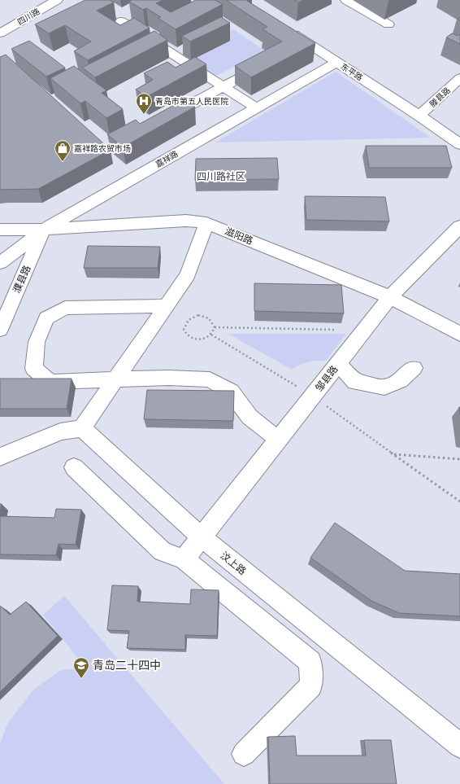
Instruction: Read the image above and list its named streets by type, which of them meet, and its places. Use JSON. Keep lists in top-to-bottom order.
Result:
{
  "streets": {
    "street": [
      "四川路",
      "东平路",
      "滕县路",
      "嘉祥路",
      "滋阳路",
      "濮县路",
      "邹县路",
      "汶上路"
    ]
  },
  "crossings": [
    ["东平路", "滕县路"],
    ["东平路", "嘉祥路"],
    ["嘉祥路", "滋阳路"],
    ["嘉祥路", "濮县路"],
    ["滋阳路", "濮县路"],
    ["滋阳路", "邹县路"],
    ["邹县路", "汶上路"]
  ],
  "districts": ["四川路社区"],
  "places": {
    "hospital": ["青岛市第五人民医院"],
    "shop": ["嘉祥路农贸市场"],
    "school or university": ["青岛二十四中"]
  }
}
